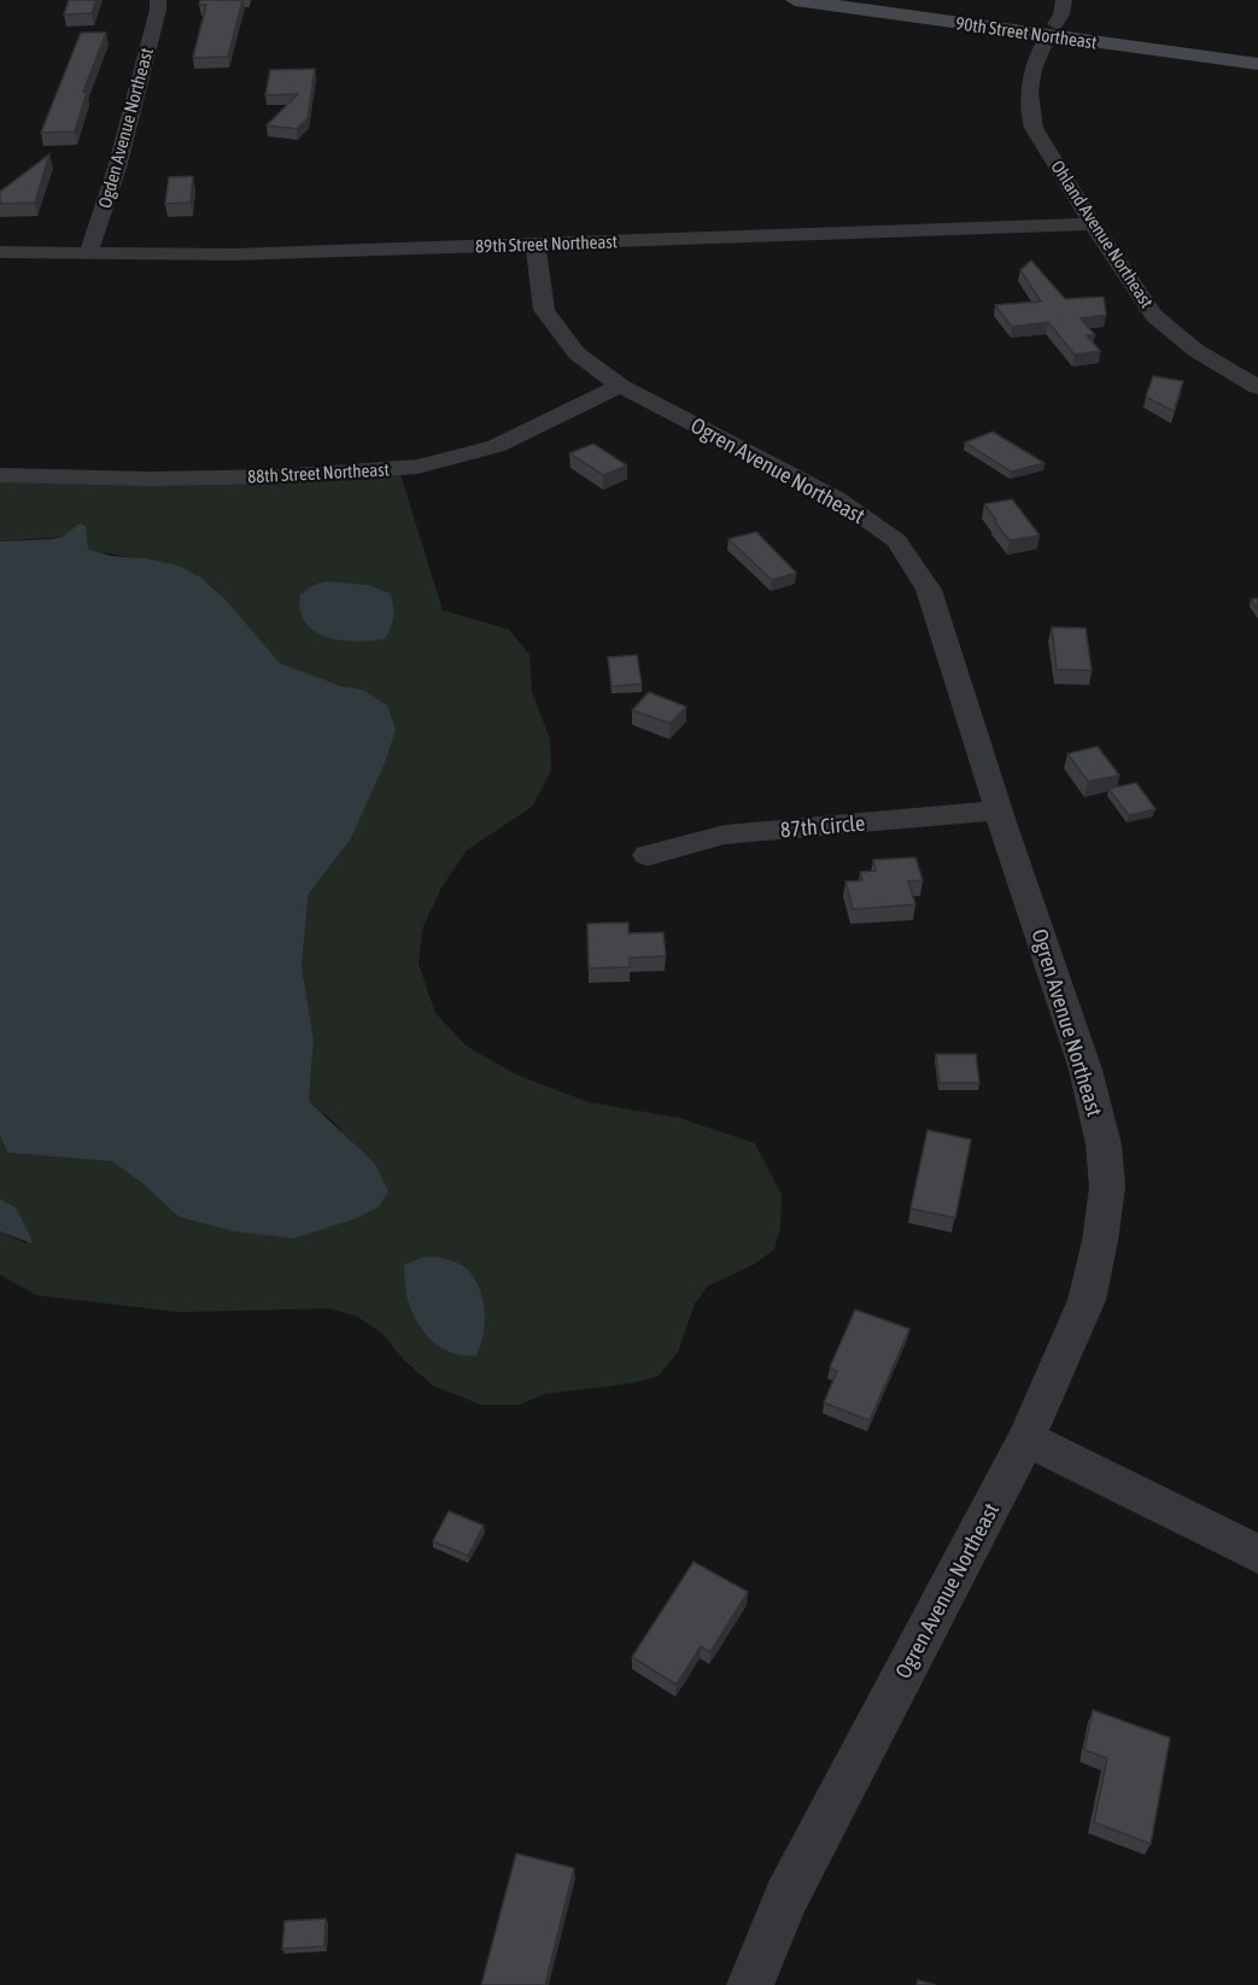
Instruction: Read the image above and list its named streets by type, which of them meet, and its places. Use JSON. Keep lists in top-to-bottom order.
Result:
{
  "streets": {
    "main road": ["90th Street Northeast"],
    "street": [
      "Ogden Avenue Northeast",
      "Ohland Avenue Northeast",
      "89th Street Northeast",
      "Ogren Avenue Northeast",
      "88th Street Northeast",
      "87th Circle"
    ]
  },
  "crossings": [
    ["90th Street Northeast", "Ohland Avenue Northeast"],
    ["Ogden Avenue Northeast", "89th Street Northeast"],
    ["Ohland Avenue Northeast", "89th Street Northeast"],
    ["89th Street Northeast", "Ogren Avenue Northeast"],
    ["Ogren Avenue Northeast", "88th Street Northeast"],
    ["Ogren Avenue Northeast", "87th Circle"]
  ]
}
